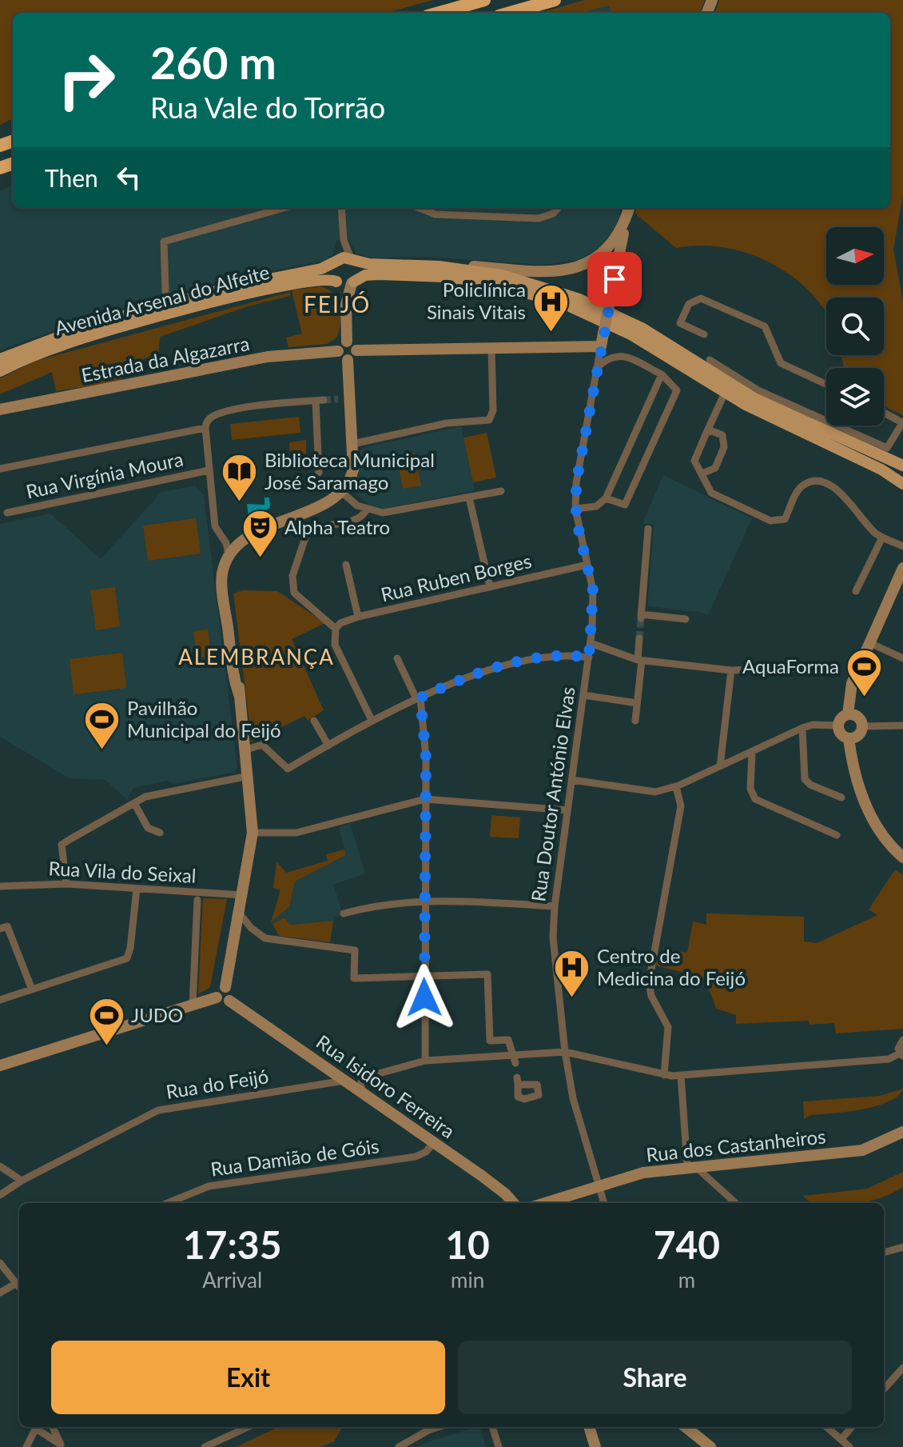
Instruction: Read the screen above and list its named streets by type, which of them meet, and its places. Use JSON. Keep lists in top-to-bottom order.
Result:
{
  "streets": {
    "main road": [
      "Avenida Arsenal do Alfeite",
      "Estrada da Algazarra",
      "Rua Isidoro Ferreira",
      "Rua dos Castanheiros"
    ],
    "street": [
      "Rua Virgínia Moura",
      "Rua Ruben Borges",
      "Rua Doutor António Elvas",
      "Rua Vila do Seixal",
      "Rua do Feijó",
      "Rua Damião de Góis"
    ]
  },
  "crossings": [
    ["Rua Ruben Borges", "Rua Doutor António Elvas"],
    ["Rua Doutor António Elvas", "Rua dos Castanheiros"],
    ["Rua do Feijó", "Rua Isidoro Ferreira"],
    ["Rua Isidoro Ferreira", "Rua Damião de Góis"]
  ],
  "districts": ["FEIJÓ", "ALEMBRANÇA"],
  "places": {
    "hospital": ["Policlínica Sinais Vitais", "Centro de Medicina do Feijó"],
    "library": ["Biblioteca Municipal José Saramago"],
    "theatre": ["Alpha Teatro"],
    "sports": ["AquaForma", "Pavilhão Municipal do Feijó", "JUDO"]
  },
  "north": "right",
  "page": {
    "turn": ["260 m", "Rua Vale do Torrão"],
    "then": "Then",
    "eta": [
      "17:35",
      "Arrival",
      "10",
      "min",
      "740",
      "m"
    ],
    "buttons": ["Exit", "Share"]
  }
}
